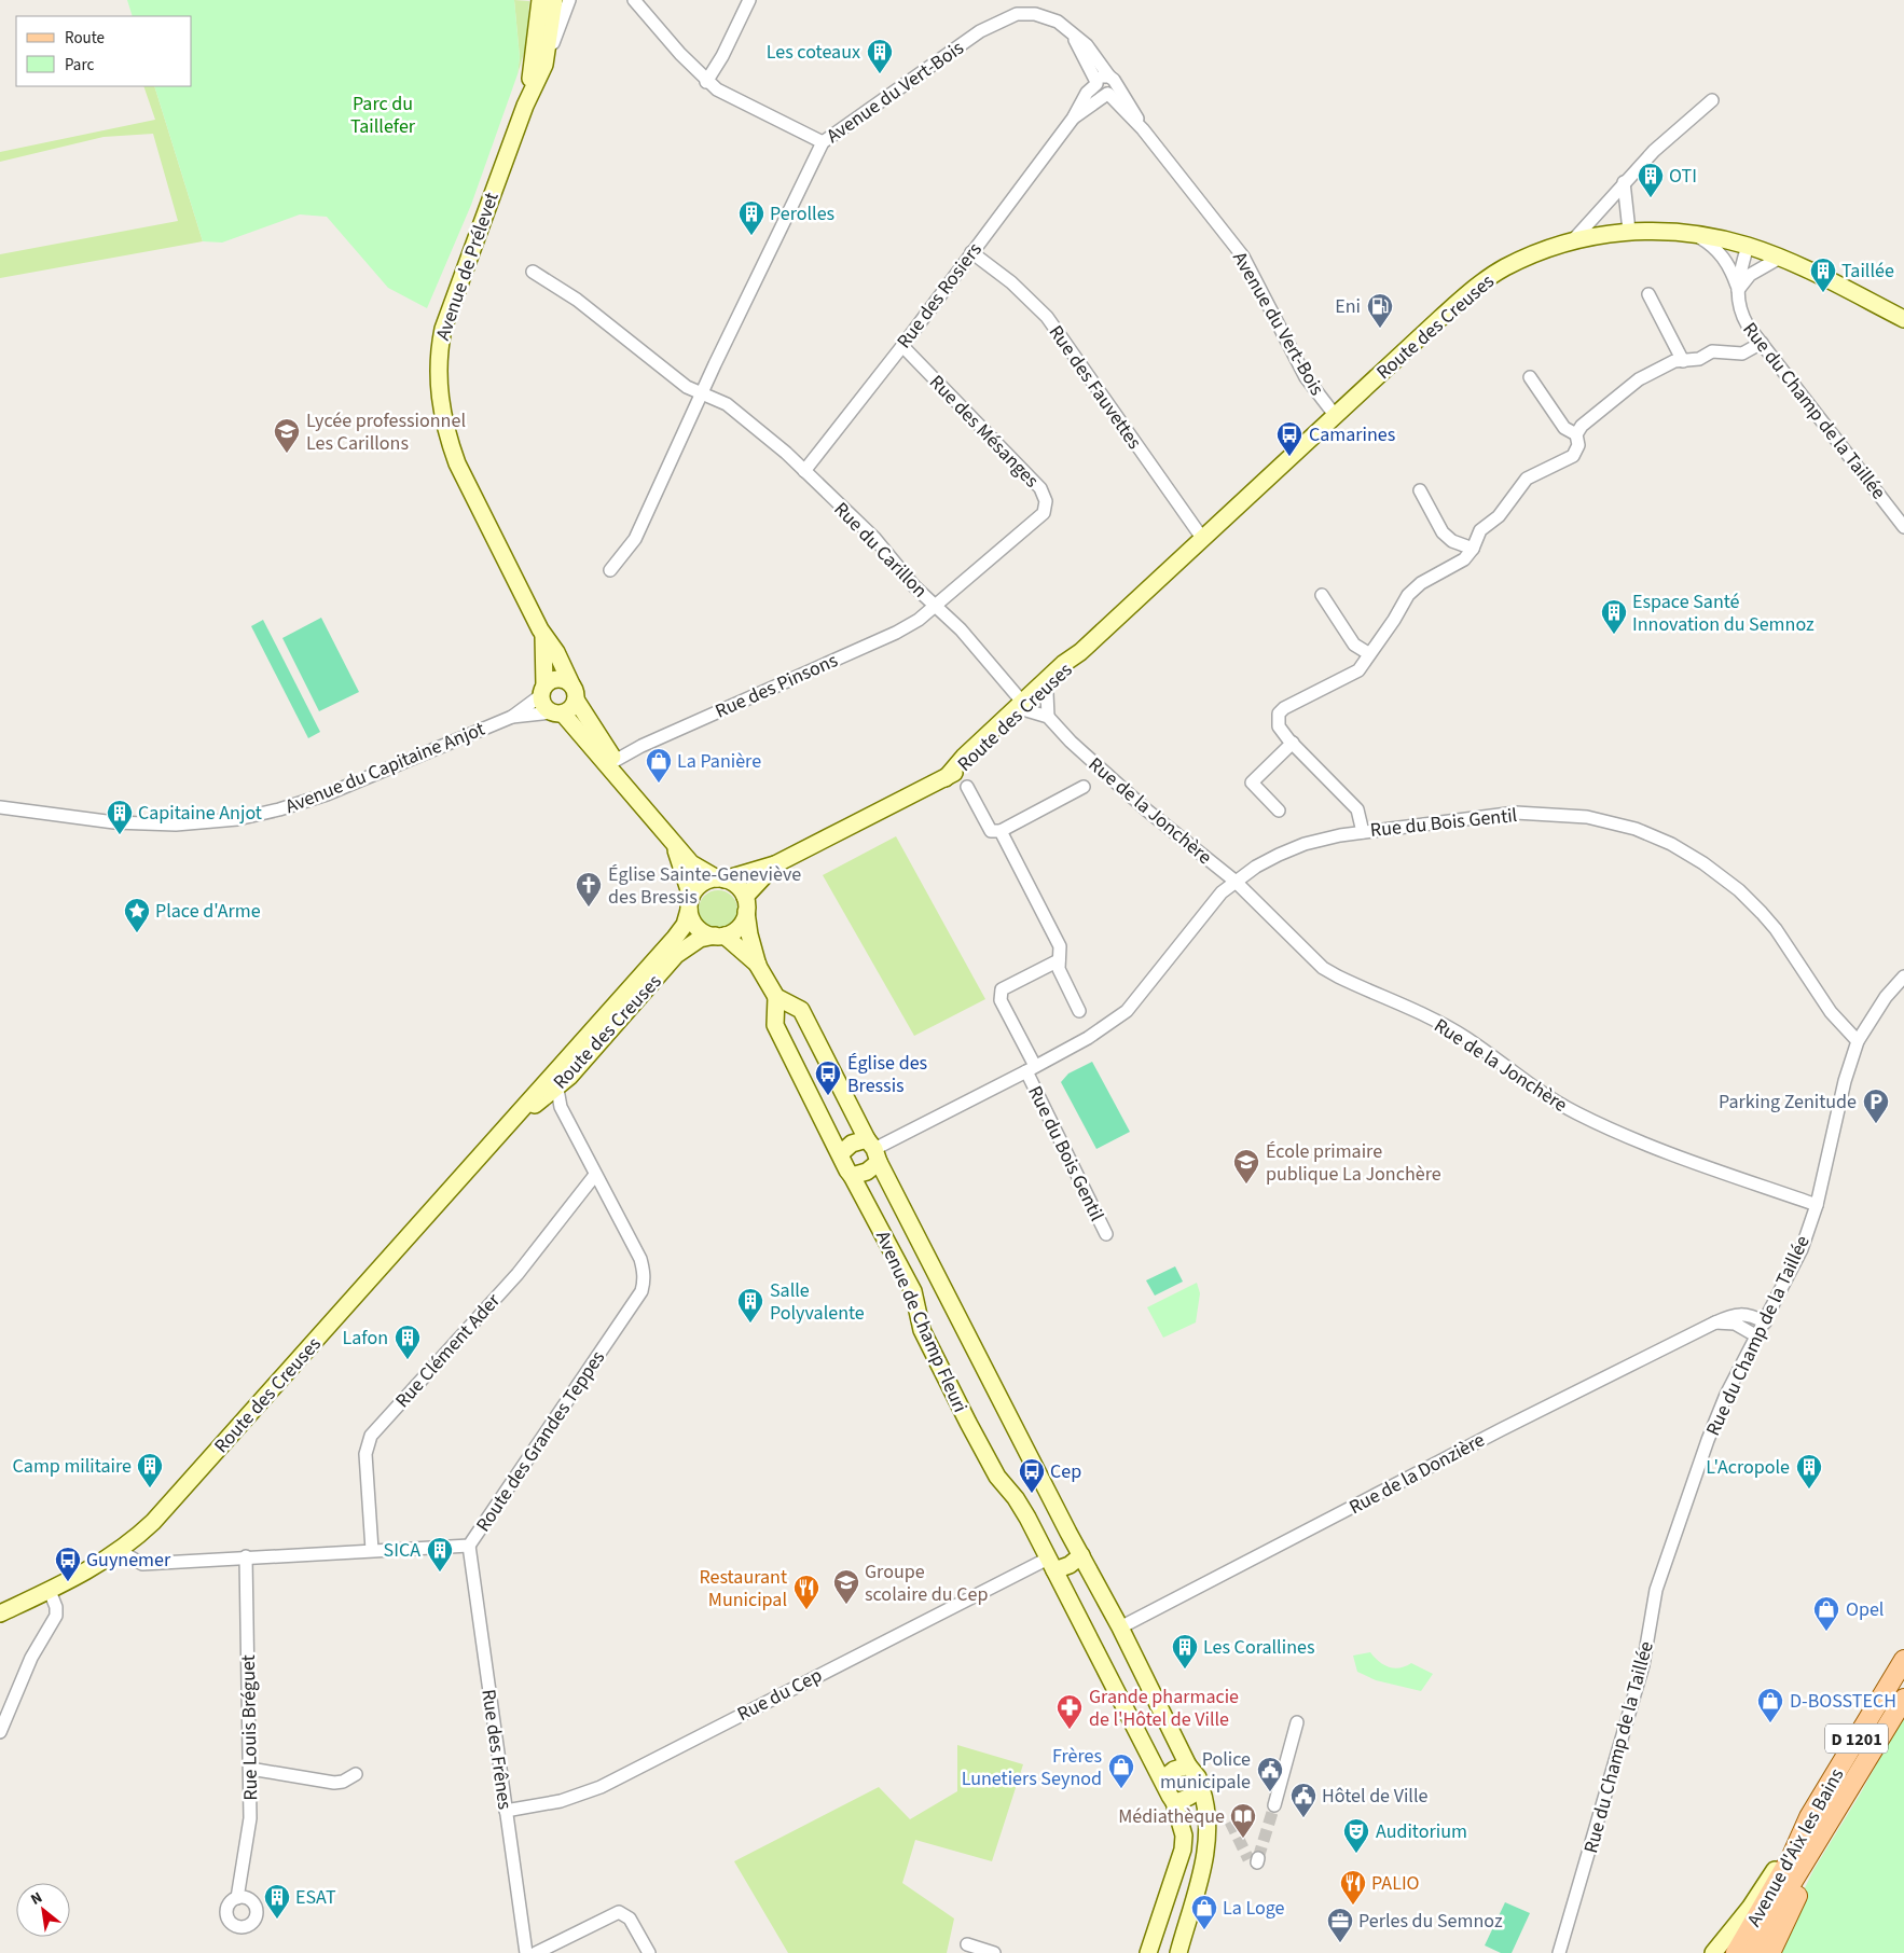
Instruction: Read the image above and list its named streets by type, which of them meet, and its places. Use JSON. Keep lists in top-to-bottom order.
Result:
{
  "streets": {
    "main road": ["D 1201", "Avenue d'Aix les Bains"],
    "street": [
      "Avenue du Vert-Bois",
      "Avenue de Prélevet",
      "Rue des Rosiers",
      "Route des Creuses",
      "Rue des Fauvettes",
      "Rue du Champ de la Taillée",
      "Rue des Mésanges",
      "Rue du Carillon",
      "Rue des Pinsons",
      "Avenue du Capitaine Anjot",
      "Rue de la Jonchère",
      "Rue du Bois Gentil",
      "Avenue de Champ Fleuri",
      "Rue Clément Ader",
      "Route des Grandes Teppes",
      "Rue de la Donzière",
      "Rue du Cep",
      "Rue Louis Bréguet",
      "Rue des Frênes"
    ]
  },
  "crossings": [
    ["Avenue du Vert-Bois", "Rue des Rosiers"],
    ["Avenue du Vert-Bois", "Route des Creuses"],
    ["Avenue du Vert-Bois", "Rue du Carillon"],
    ["Avenue de Prélevet", "Route des Creuses"],
    ["Avenue de Prélevet", "Rue des Pinsons"],
    ["Avenue de Prélevet", "Avenue du Capitaine Anjot"],
    ["Rue des Rosiers", "Rue des Fauvettes"],
    ["Rue des Rosiers", "Rue des Mésanges"],
    ["Rue des Rosiers", "Rue du Carillon"],
    ["Route des Creuses", "Rue des Fauvettes"],
    ["Route des Creuses", "Rue du Champ de la Taillée"],
    ["Route des Creuses", "Rue du Carillon"],
    ["Route des Creuses", "Route des Grandes Teppes"],
    ["Rue du Champ de la Taillée", "Rue de la Jonchère"],
    ["Rue du Champ de la Taillée", "Rue du Bois Gentil"],
    ["Rue du Champ de la Taillée", "Rue de la Donzière"],
    ["Rue des Mésanges", "Rue du Carillon"],
    ["Rue des Mésanges", "Rue des Pinsons"],
    ["Rue du Carillon", "Rue des Pinsons"],
    ["Rue de la Jonchère", "Rue du Bois Gentil"],
    ["Rue du Bois Gentil", "Avenue de Champ Fleuri"],
    ["Avenue de Champ Fleuri", "Rue de la Donzière"],
    ["Avenue de Champ Fleuri", "Rue du Cep"],
    ["Rue Clément Ader", "Route des Grandes Teppes"],
    ["Route des Grandes Teppes", "Rue Louis Bréguet"],
    ["Route des Grandes Teppes", "Rue des Frênes"],
    ["Rue du Cep", "Rue des Frênes"],
    ["D 1201", "Avenue d'Aix les Bains"]
  ],
  "parks": ["Parc du Taillefer"],
  "places": {
    "building": [
      "Les coteaux",
      "OTI",
      "Perolles",
      "Taillée",
      "Espace Santé Innovation du Semnoz",
      "Capitaine Anjot",
      "Salle Polyvalente",
      "Lafon",
      "Camp militaire",
      "L'Acropole",
      "SICA",
      "Les Corallines",
      "ESAT"
    ],
    "fuel station": ["Eni"],
    "school or university": ["Lycée professionnel Les Carillons", "École primaire publique La Jonchère", "Groupe scolaire du Cep"],
    "bus stop": [
      "Camarines",
      "Église des Bressis",
      "Cep",
      "Guynemer"
    ],
    "shop": [
      "La Panière",
      "Opel",
      "D-BOSSTECH",
      "Frères Lunetiers Seynod",
      "La Loge"
    ],
    "church": ["Église Sainte-Geneviève des Bressis"],
    "place": ["Place d'Arme"],
    "parking": ["Parking Zenitude"],
    "restaurant": ["Restaurant Municipal", "PALIO"],
    "pharmacy": ["Grande pharmacie de l'Hôtel de Ville"],
    "public building": ["Police municipale", "Hôtel de Ville"],
    "library": ["Médiathèque"],
    "theatre": ["Auditorium"],
    "office": ["Perles du Semnoz"]
  },
  "legend": ["Route", "Parc"],
  "north": "top left"
}
